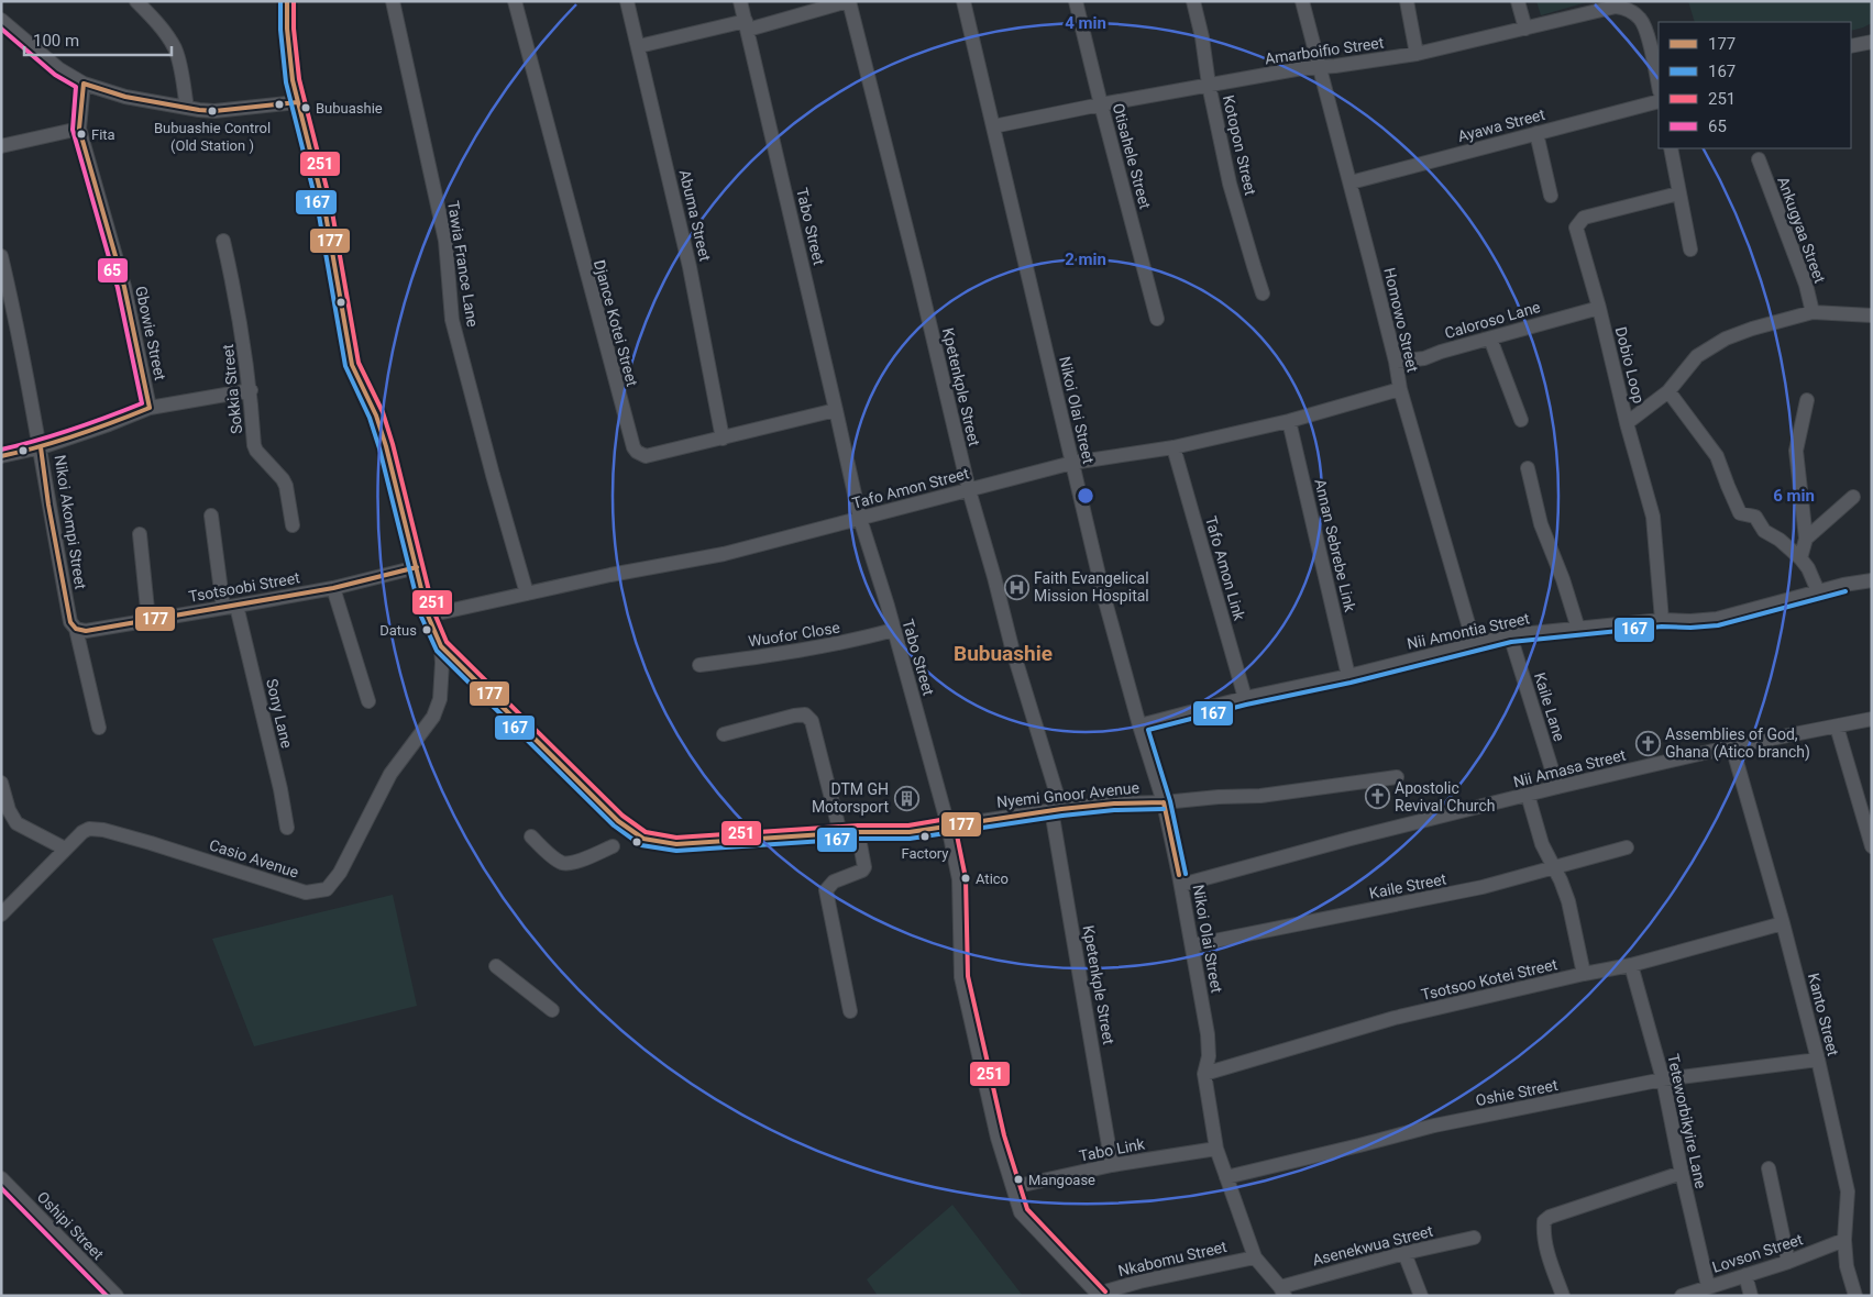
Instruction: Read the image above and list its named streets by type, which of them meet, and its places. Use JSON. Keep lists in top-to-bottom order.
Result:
{
  "streets": {
    "street": [
      "Amarboifio Street",
      "Ayawa Street",
      "Kotopon Street",
      "Otisahele Street",
      "Abuma Street",
      "Tabo Street",
      "Ankugyaa Street",
      "Tawia France Lane",
      "Homowo Street",
      "Caloroso Lane",
      "Djance Kotei Street",
      "Gbowie Street",
      "Dobio Loop",
      "Kpetenkple Street",
      "Sokkia Street",
      "Nikoi Olai Street",
      "Tafo Amon Street",
      "Nikoi Akompi Street",
      "Annan Sebrebe Link",
      "Tafo Amon Link",
      "Tsotsoobi Street",
      "Nii Amontia Street",
      "Wuofor Close",
      "Kaile Lane",
      "Sony Lane",
      "Nii Amasa Street",
      "Nyemi Gnoor Avenue",
      "Casio Avenue",
      "Kaile Street",
      "Tsotsoo Kotei Street",
      "Kanto Street",
      "Oshie Street",
      "Teteworbikyire Lane",
      "Tabo Link",
      "Oshipi Street",
      "Asenekwua Street",
      "Lovson Street",
      "Nkabomu Street"
    ]
  },
  "crossings": [
    ["Amarboifio Street", "Kotopon Street"],
    ["Amarboifio Street", "Otisahele Street"],
    ["Amarboifio Street", "Homowo Street"],
    ["Amarboifio Street", "Nikoi Olai Street"],
    ["Ayawa Street", "Homowo Street"],
    ["Abuma Street", "Djance Kotei Street"],
    ["Tabo Street", "Djance Kotei Street"],
    ["Tabo Street", "Tafo Amon Street"],
    ["Tabo Street", "Wuofor Close"],
    ["Tabo Street", "Nyemi Gnoor Avenue"],
    ["Tabo Street", "Tabo Link"],
    ["Tabo Street", "Nkabomu Street"],
    ["Tawia France Lane", "Tafo Amon Street"],
    ["Homowo Street", "Caloroso Lane"],
    ["Homowo Street", "Tafo Amon Street"],
    ["Homowo Street", "Nii Amontia Street"],
    ["Caloroso Lane", "Dobio Loop"],
    ["Dobio Loop", "Nii Amontia Street"],
    ["Kpetenkple Street", "Tafo Amon Street"],
    ["Kpetenkple Street", "Nyemi Gnoor Avenue"],
    ["Kpetenkple Street", "Tabo Link"],
    ["Nikoi Olai Street", "Tafo Amon Street"],
    ["Nikoi Olai Street", "Nii Amontia Street"],
    ["Nikoi Olai Street", "Nii Amasa Street"],
    ["Nikoi Olai Street", "Nyemi Gnoor Avenue"],
    ["Nikoi Olai Street", "Kaile Street"],
    ["Nikoi Olai Street", "Tsotsoo Kotei Street"],
    ["Nikoi Olai Street", "Oshie Street"],
    ["Nikoi Olai Street", "Tabo Link"],
    ["Nikoi Olai Street", "Asenekwua Street"],
    ["Nikoi Olai Street", "Nkabomu Street"],
    ["Tafo Amon Street", "Annan Sebrebe Link"],
    ["Tafo Amon Street", "Tafo Amon Link"],
    ["Nikoi Akompi Street", "Tsotsoobi Street"],
    ["Annan Sebrebe Link", "Nii Amontia Street"],
    ["Tafo Amon Link", "Nii Amontia Street"],
    ["Tsotsoobi Street", "Sony Lane"],
    ["Nii Amontia Street", "Kaile Lane"],
    ["Kaile Lane", "Nii Amasa Street"],
    ["Nii Amasa Street", "Kanto Street"],
    ["Nyemi Gnoor Avenue", "Casio Avenue"],
    ["Tsotsoo Kotei Street", "Kanto Street"],
    ["Tsotsoo Kotei Street", "Teteworbikyire Lane"],
    ["Kanto Street", "Oshie Street"],
    ["Kanto Street", "Lovson Street"],
    ["Oshie Street", "Teteworbikyire Lane"],
    ["Teteworbikyire Lane", "Lovson Street"]
  ],
  "districts": ["Bubuashie"],
  "places": {
    "other": [
      "Bubuashie",
      "Bubuashie Control (Old Station )",
      "Fita",
      "Datus",
      "Factory",
      "Atico",
      "Mangoase"
    ],
    "hospital": ["Faith Evangelical Mission Hospital"],
    "church": ["Assemblies of God, Ghana (Atico branch)", "Apostolic Revival Church"],
    "building": ["DTM GH Motorsport"]
  },
  "lines": [
    "transit line 177",
    "transit line 167",
    "transit line 251",
    "transit line 65"
  ],
  "legend": [
    "177",
    "167",
    "251",
    "65"
  ],
  "scale_bar": "100 m",
  "rings": ["4 min", "2 min", "6 min"]
}
